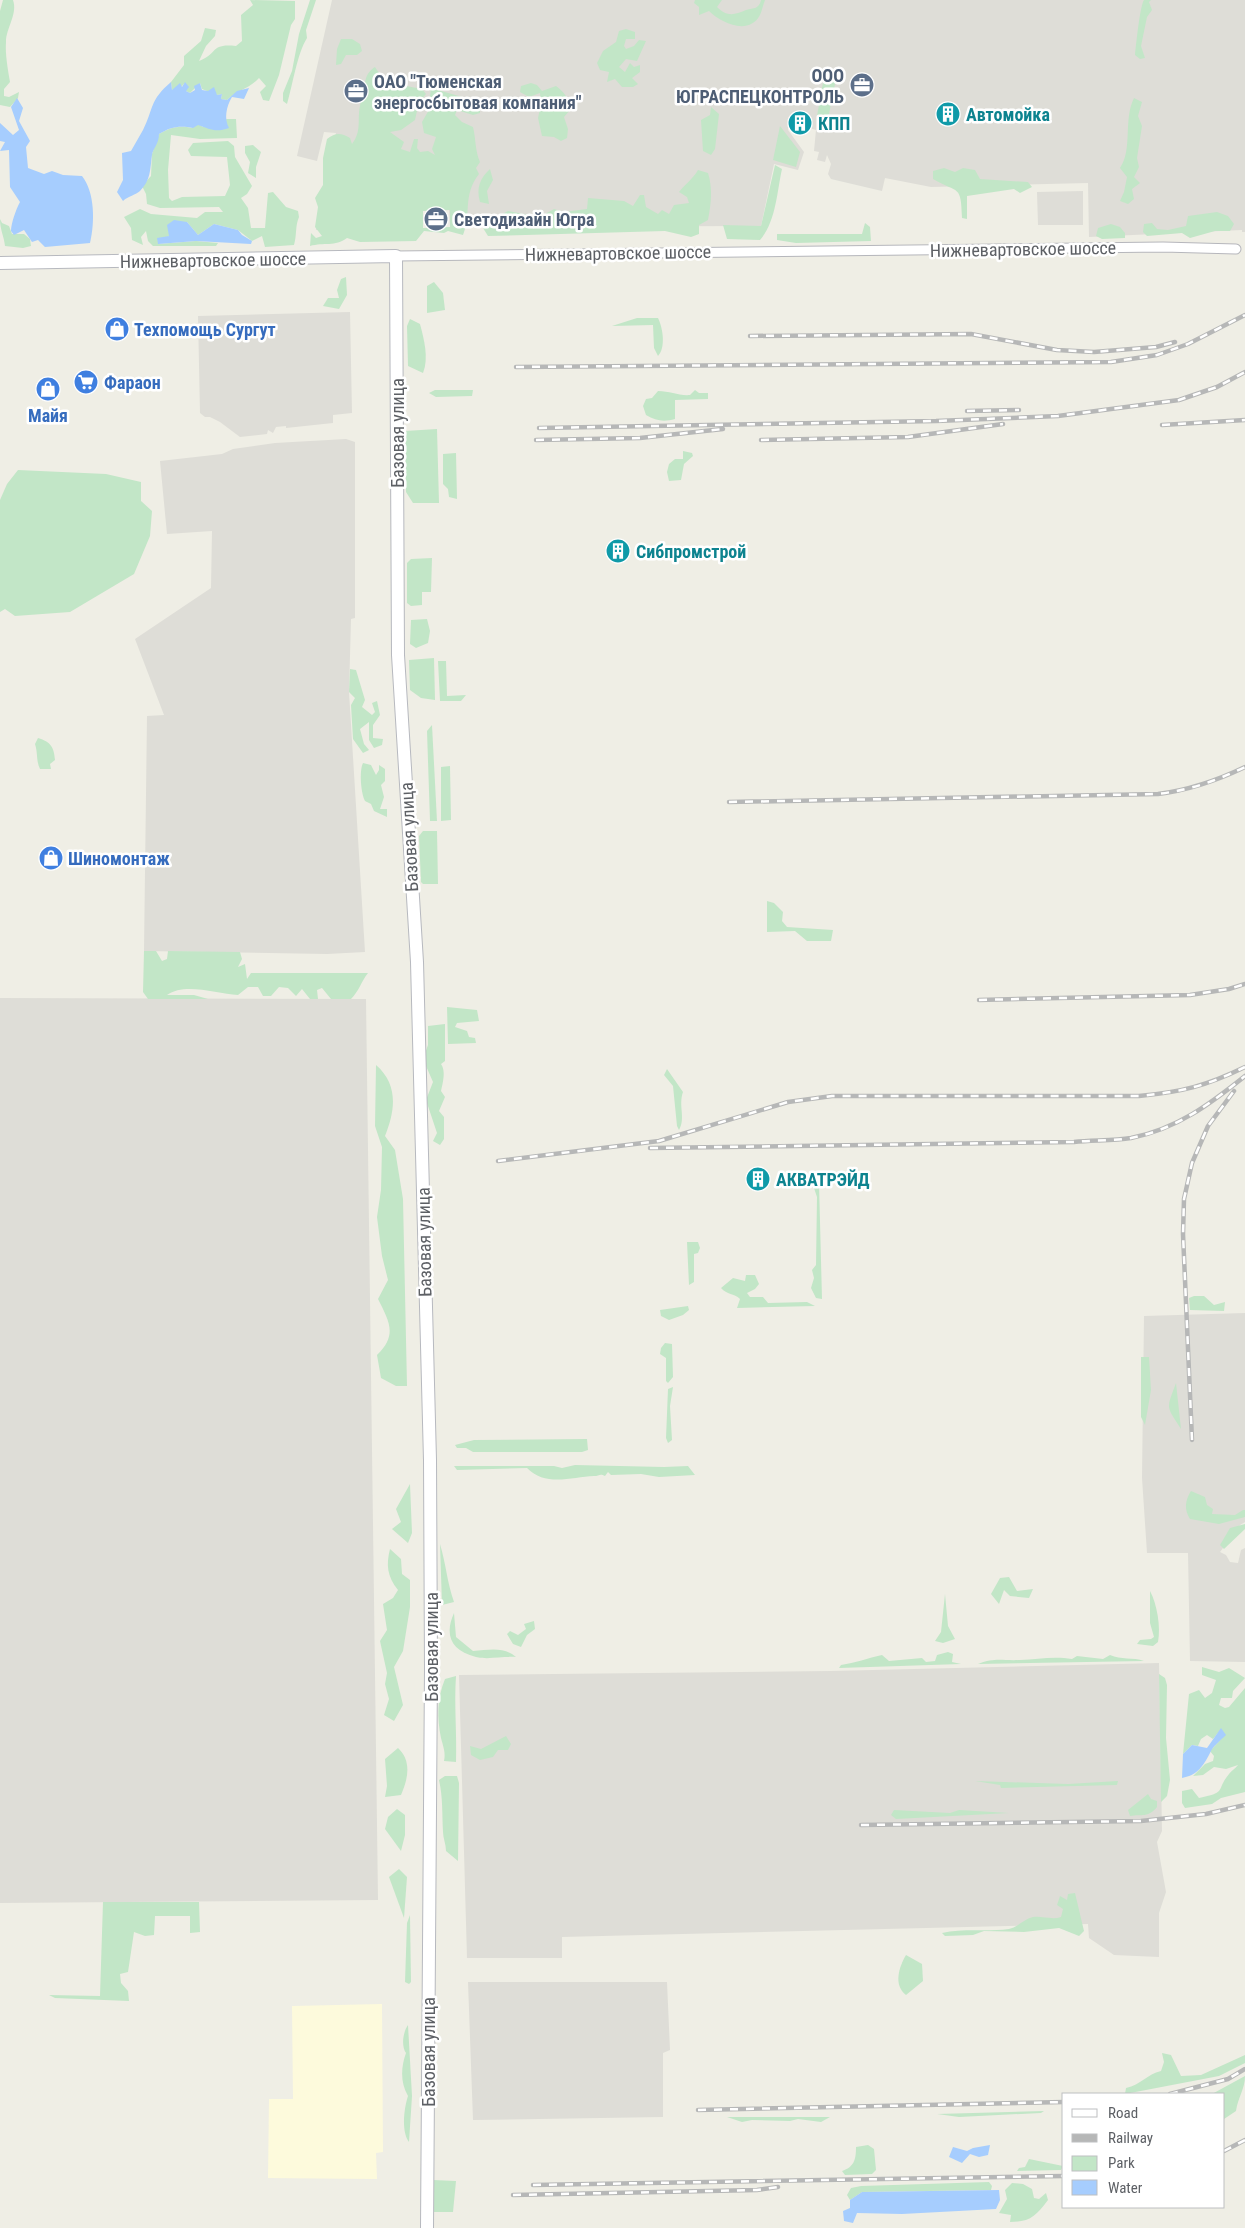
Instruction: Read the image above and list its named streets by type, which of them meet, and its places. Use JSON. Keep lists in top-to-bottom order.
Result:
{
  "streets": {
    "street": ["Нижневартовское шоссе", "Базовая улица"]
  },
  "crossings": [
    ["Нижневартовское шоссе", "Базовая улица"]
  ],
  "places": {
    "office": ["ООО ЮГРАСПЕЦКОНТРОЛЬ", "ОАО \"Тюменская энергосбытовая компания\"", "Светодизайн Югра"],
    "building": [
      "Автомойка",
      "КПП",
      "Сибпромстрой",
      "АКВАТРЭЙД"
    ],
    "shop": ["Техпомощь Сургут", "Майя", "Шиномонтаж"],
    "supermarket": ["Фараон"]
  },
  "legend": [
    "Road",
    "Railway",
    "Park",
    "Water"
  ]
}
